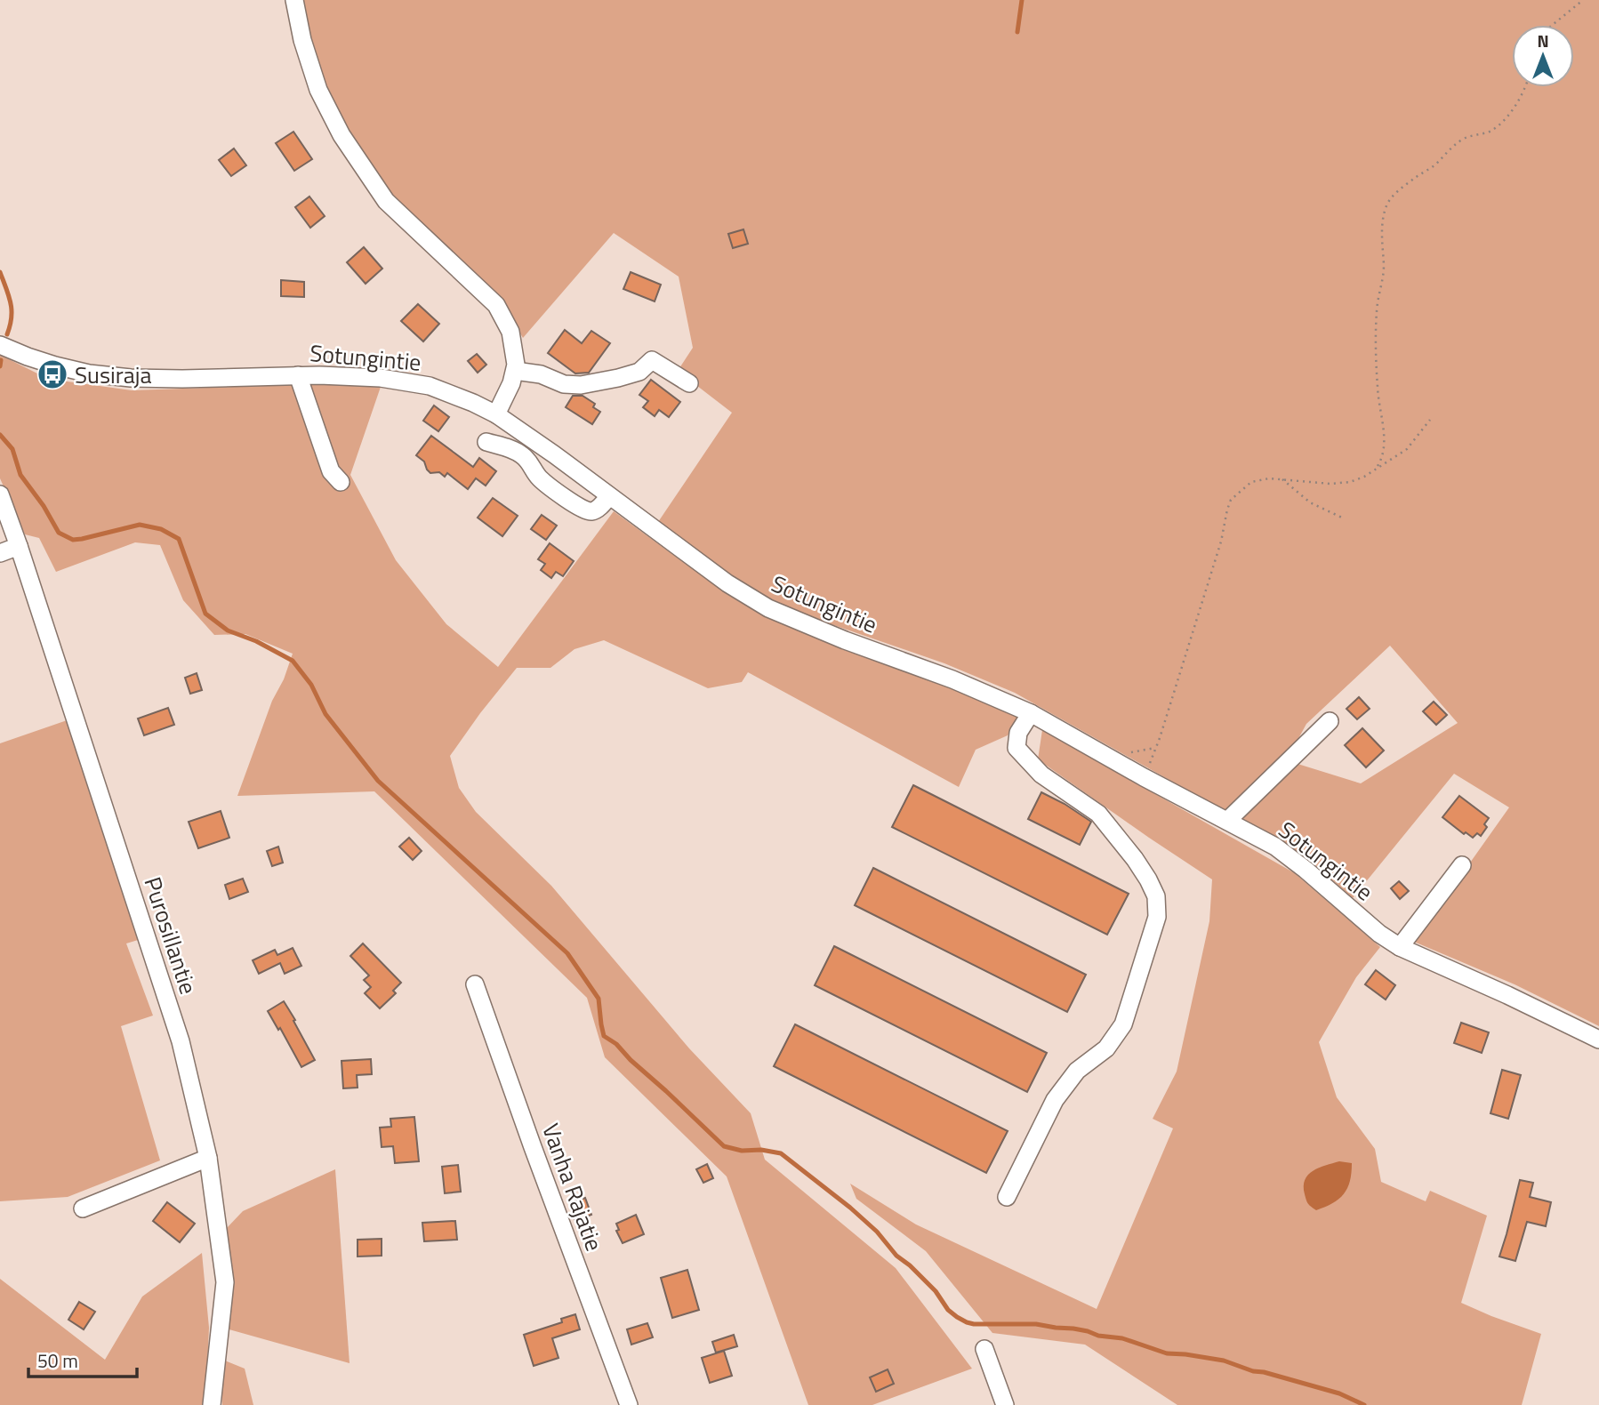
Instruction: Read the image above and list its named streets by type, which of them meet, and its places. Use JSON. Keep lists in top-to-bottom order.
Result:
{
  "streets": {
    "street": ["Sotungintie", "Purosillantie", "Vanha Rajatie"]
  },
  "places": {
    "bus stop": ["Susiraja"]
  },
  "scale_bar": "50 m",
  "north": "top"
}
